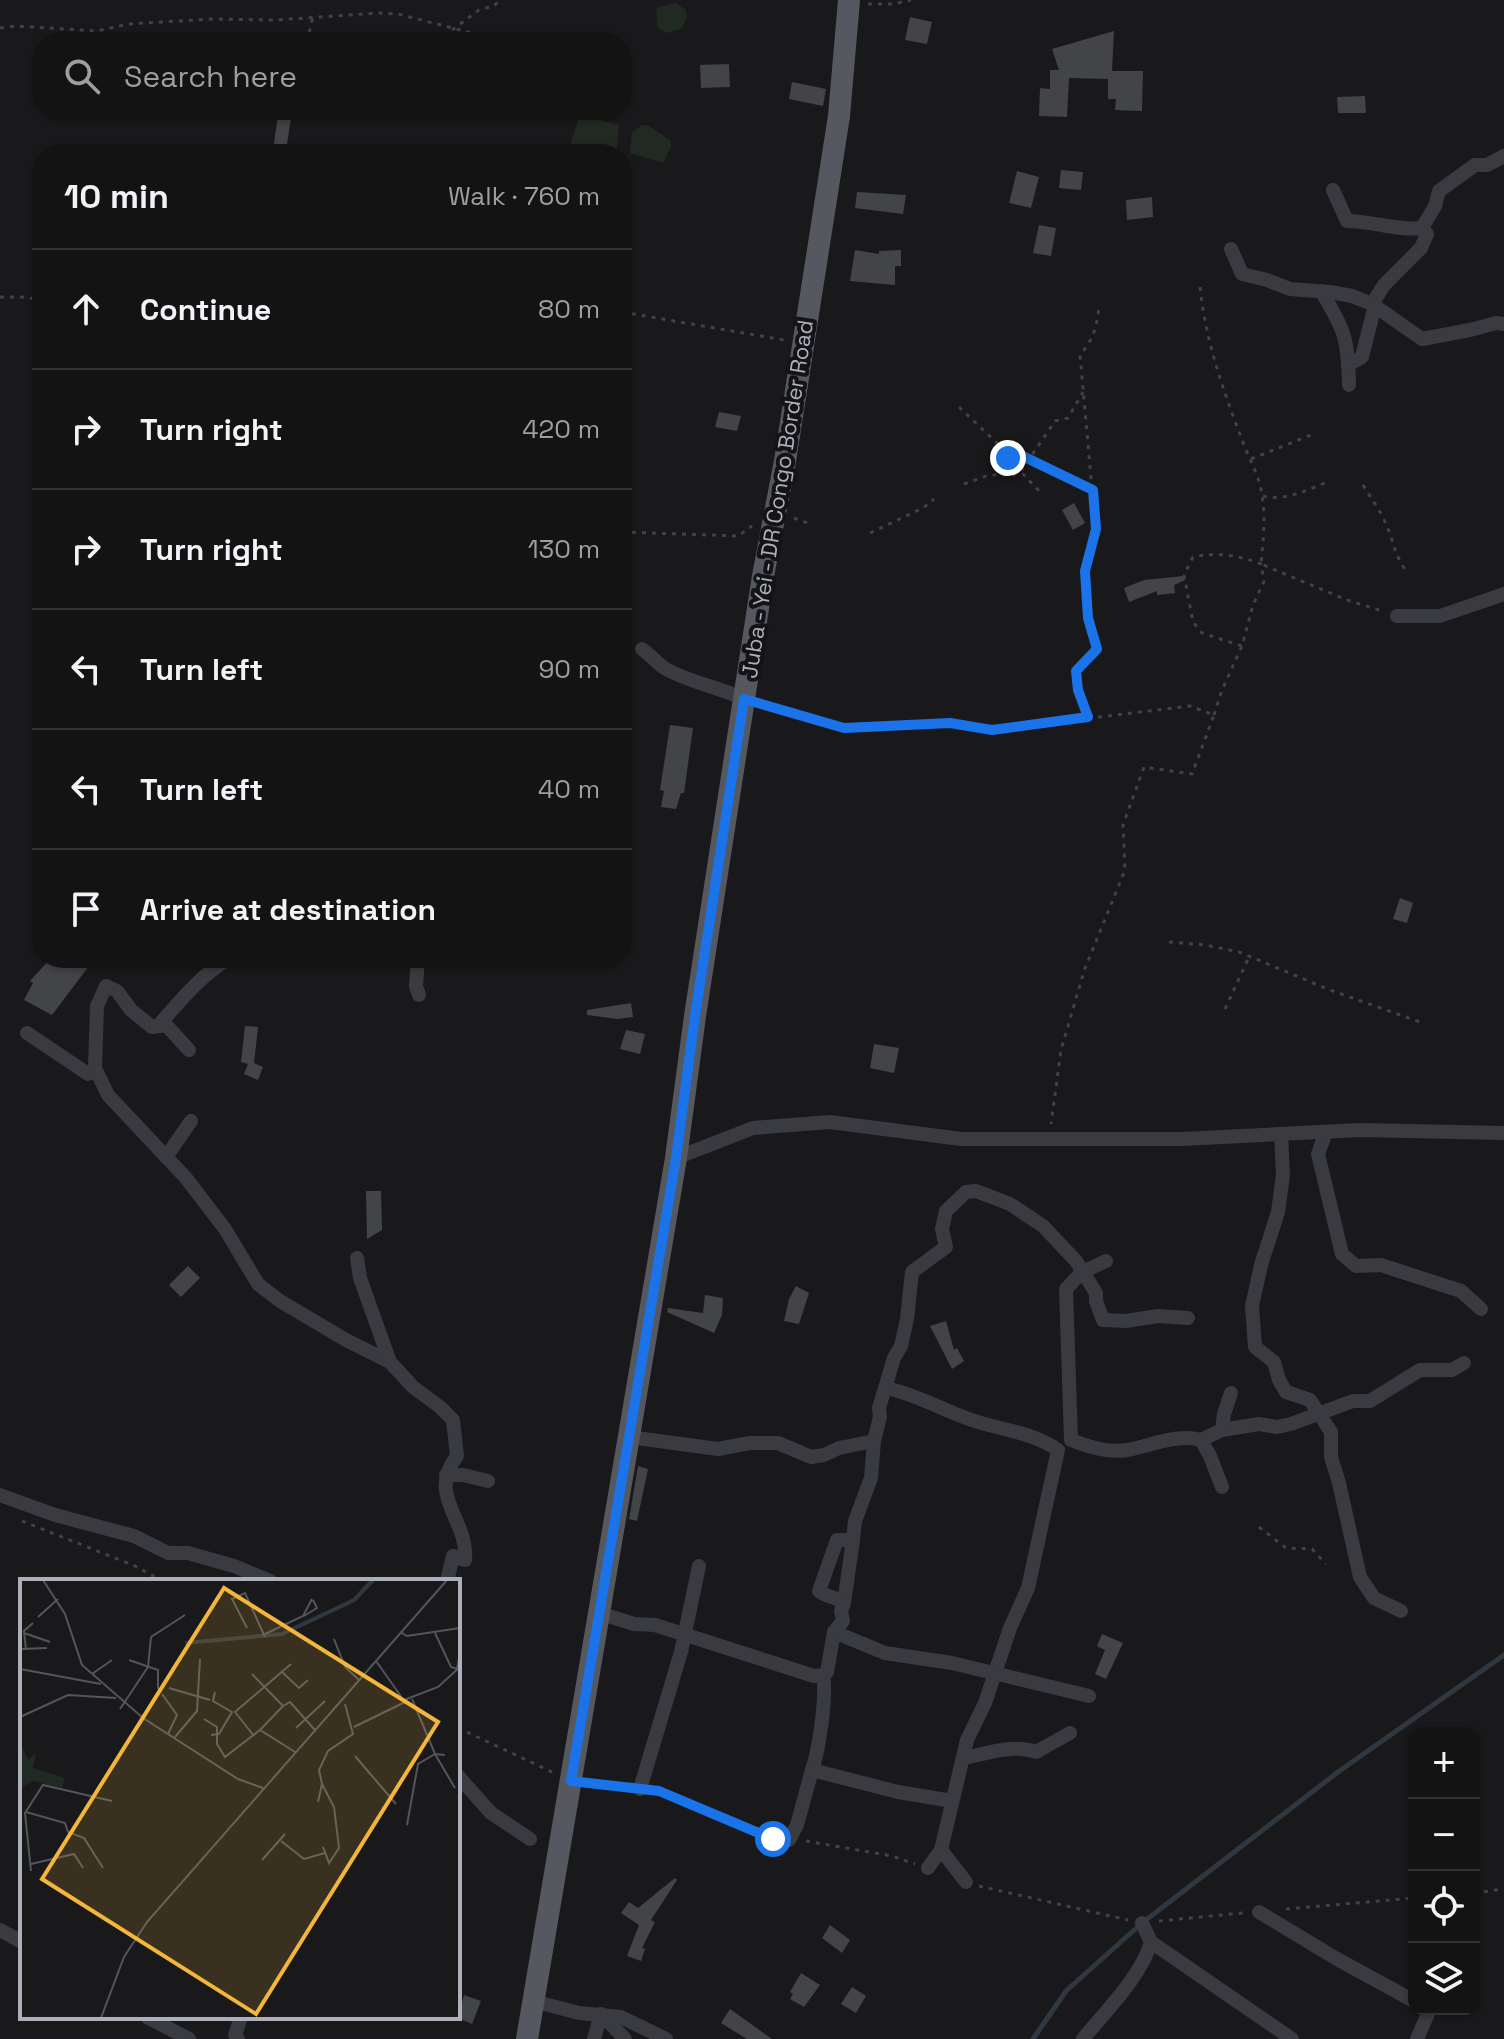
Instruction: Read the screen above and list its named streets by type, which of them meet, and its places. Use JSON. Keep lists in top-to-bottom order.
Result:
{
  "streets": {
    "main road": ["Juba - Yei - DR Congo Border Road"]
  },
  "page": {
    "search": "Search here",
    "heading": ["10 min", "Walk · 760 m"],
    "list": [
      ["Continue", "80 m"],
      ["Turn right", "420 m"],
      ["Turn right", "130 m"],
      ["Turn left", "90 m"],
      ["Turn left", "40 m"],
      "Arrive at destination"
    ],
    "map_buttons": ["+", "−"]
  }
}
